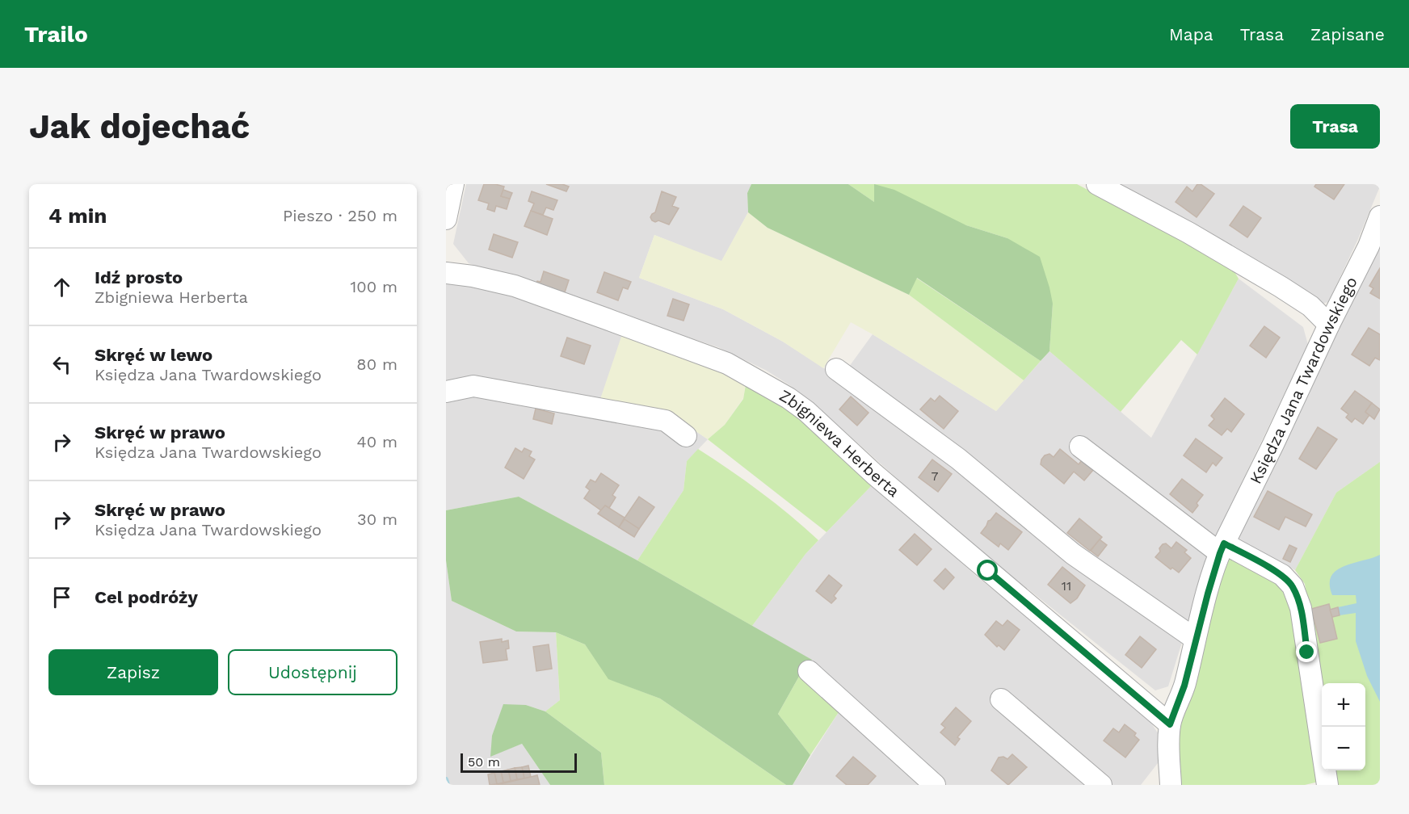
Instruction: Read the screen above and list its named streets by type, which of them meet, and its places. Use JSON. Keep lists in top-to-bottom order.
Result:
{
  "streets": {
    "street": ["Księdza Jana Twardowskiego", "Zbigniewa Herberta"]
  },
  "crossings": [
    ["Księdza Jana Twardowskiego", "Zbigniewa Herberta"]
  ],
  "house_numbers": ["7", "11"],
  "scale_bar": "50 m",
  "page": {
    "header": "Trailo",
    "nav": ["Mapa", "Trasa", "Zapisane"],
    "buttons": [
      "Trasa",
      ["Zapisz", "Udostępnij"]
    ],
    "title": "Jak dojechać",
    "heading": ["4 min", "Pieszo · 250 m"],
    "list": [
      ["Idź prosto", "Zbigniewa Herberta", "100 m"],
      ["Skręć w lewo", "Księdza Jana Twardowskiego", "80 m"],
      ["Skręć w prawo", "Księdza Jana Twardowskiego", "40 m"],
      ["Skręć w prawo", "Księdza Jana Twardowskiego", "30 m"],
      "Cel podróży"
    ],
    "map_buttons": ["+", "−"],
    "scale": "50 m"
  }
}
